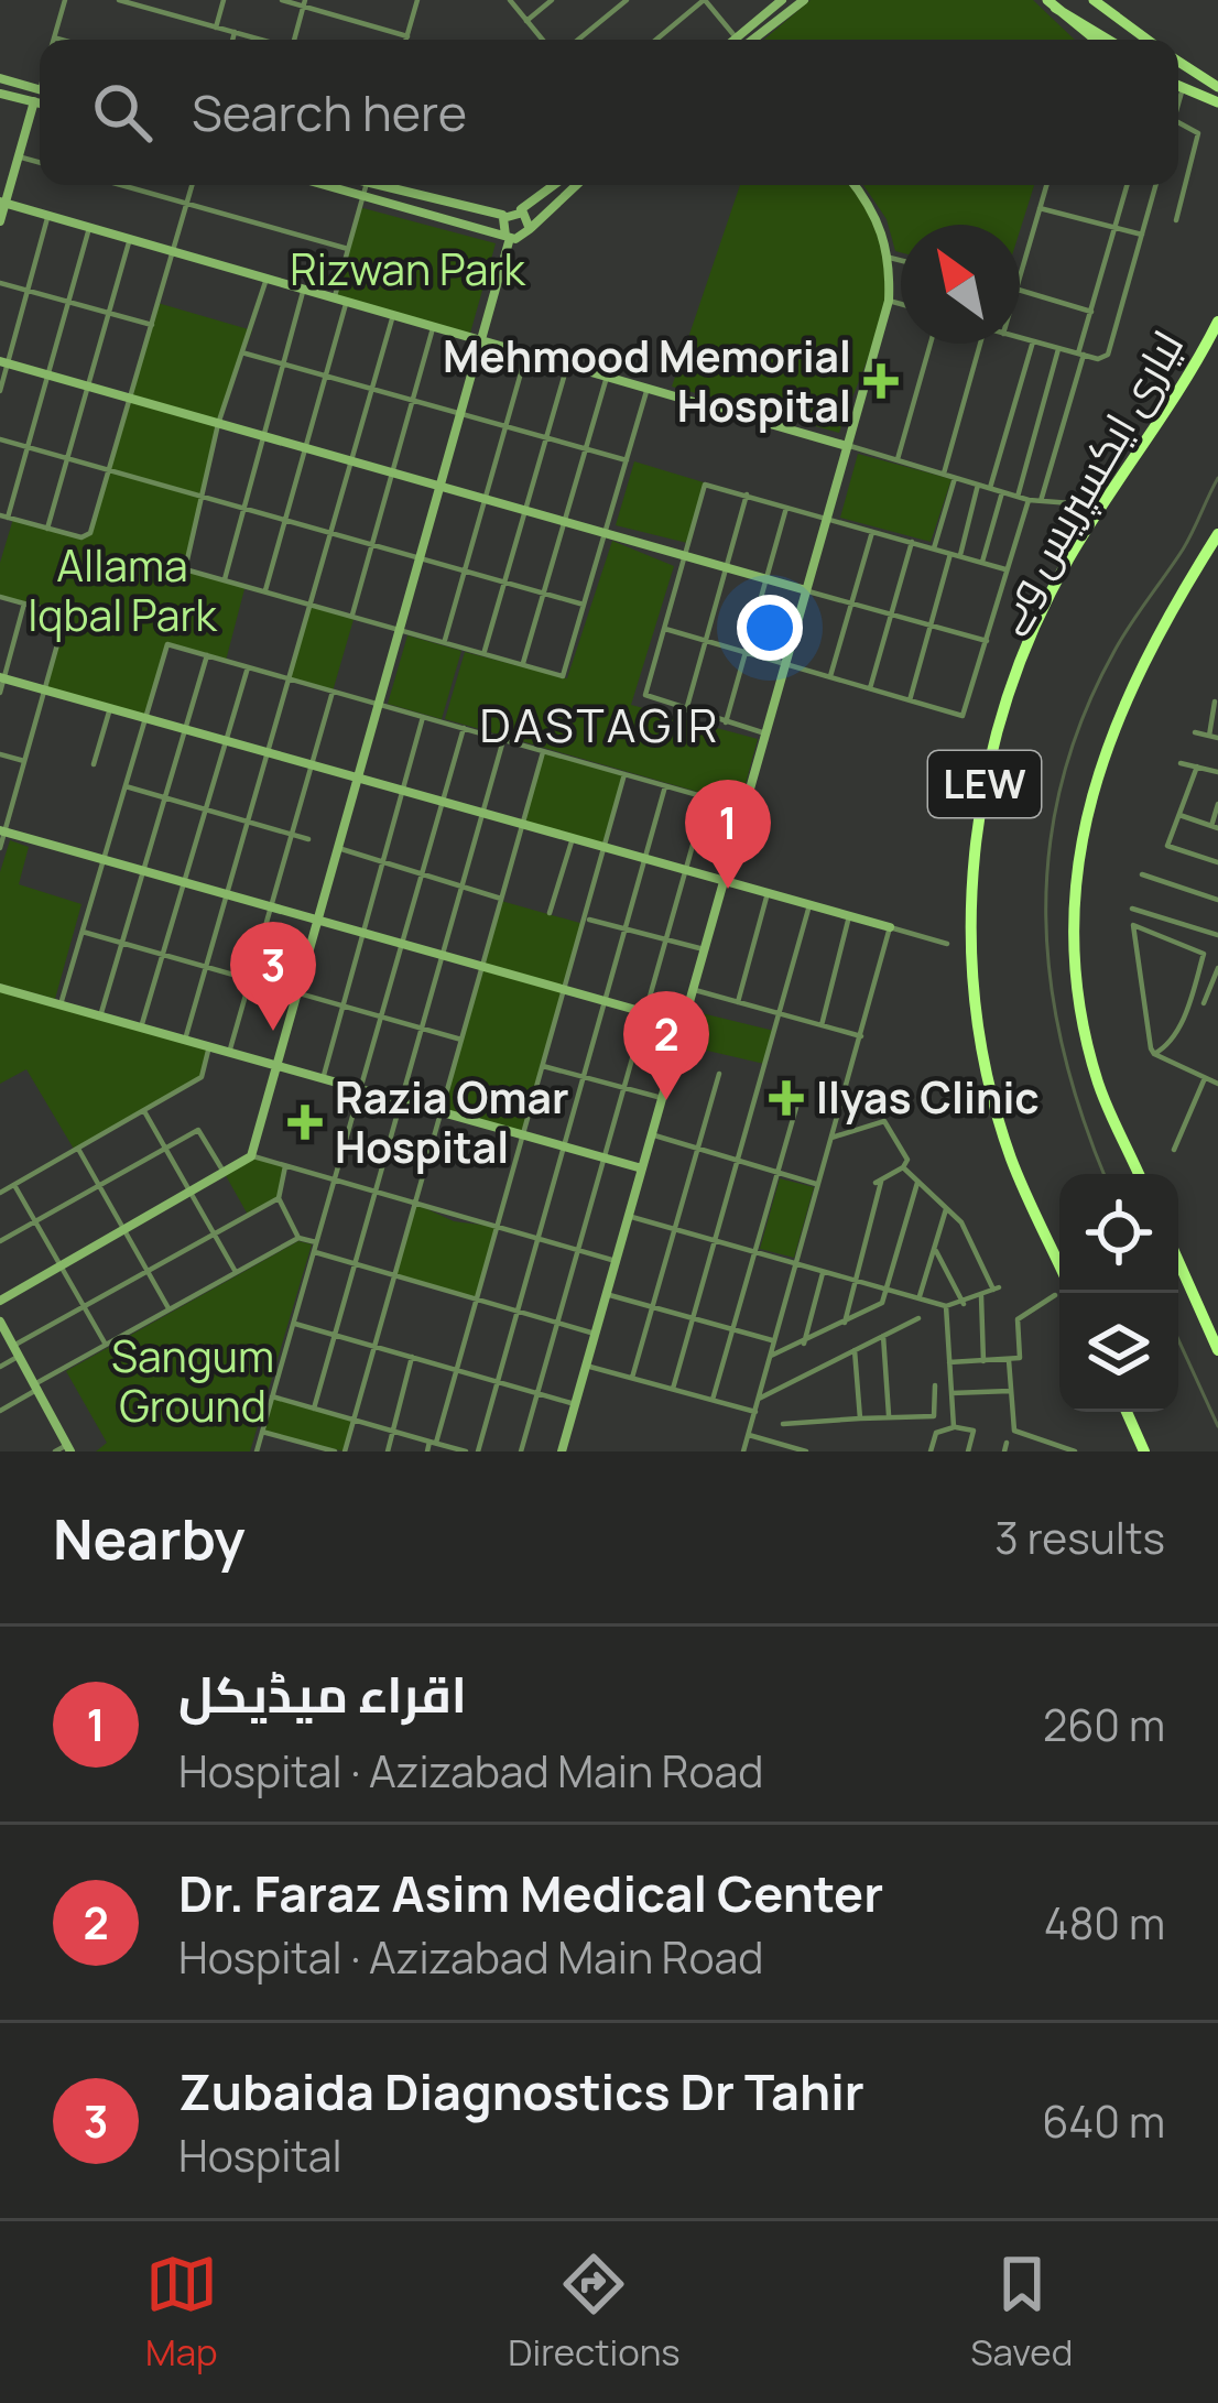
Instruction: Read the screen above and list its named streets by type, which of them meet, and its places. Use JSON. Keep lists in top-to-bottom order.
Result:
{
  "streets": {
    "highway": ["لیاری ایکسپریس وے", "LEW"]
  },
  "districts": ["DASTAGIR"],
  "parks": ["Rizwan Park", "Allama Iqbal Park", "Sangum Ground"],
  "places": {
    "health": ["Mehmood Memorial Hospital", "Ilyas Clinic", "Razia Omar Hospital"]
  },
  "north": "top left",
  "page": {
    "search": "Search here",
    "pins": ["1", "3", "2"],
    "heading": ["Nearby", "3 results"],
    "list": [
      {
        "mark": "1",
        "name": "اقراء میڈیکل",
        "note": "Hospital · Azizabad Main Road",
        "value": "260 m"
      },
      {
        "mark": "2",
        "name": "Dr. Faraz Asim Medical Center",
        "note": "Hospital · Azizabad Main Road",
        "value": "480 m"
      },
      {
        "mark": "3",
        "name": "Zubaida Diagnostics Dr Tahir",
        "note": "Hospital",
        "value": "640 m"
      }
    ],
    "nav": ["Map", "Directions", "Saved"]
  }
}
